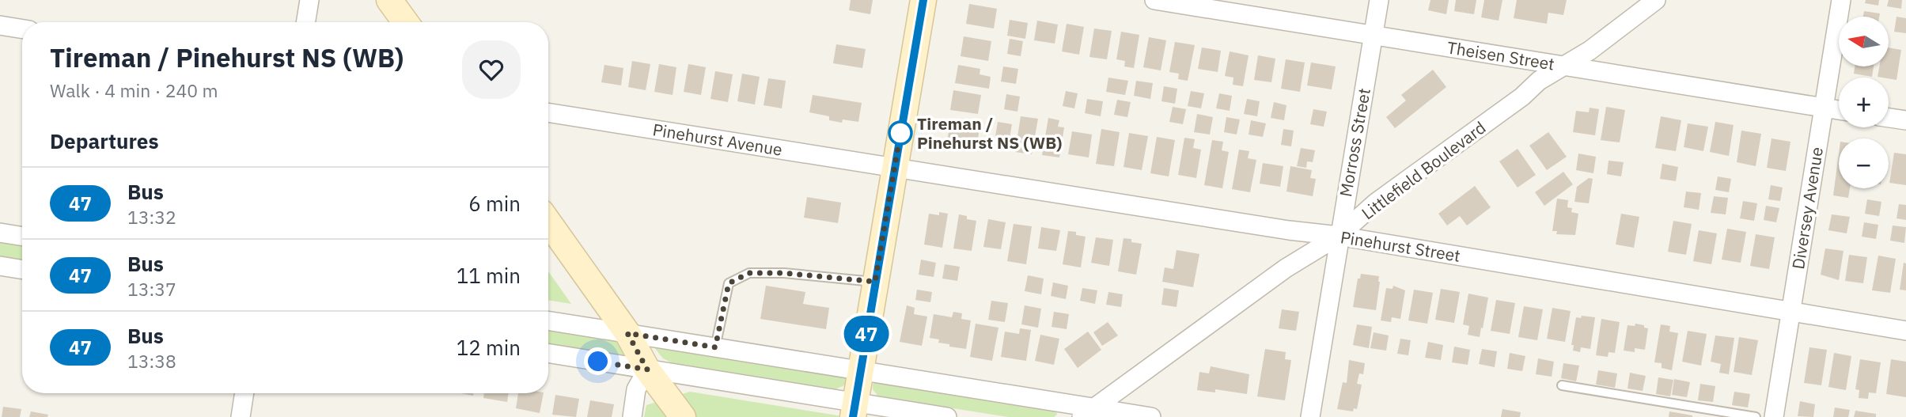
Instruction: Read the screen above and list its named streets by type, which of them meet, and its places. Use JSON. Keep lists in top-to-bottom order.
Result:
{
  "streets": {
    "street": [
      "Theisen Street",
      "Pinehurst Avenue",
      "Morross Street",
      "Littlefield Boulevard",
      "Diversey Avenue",
      "Pinehurst Street"
    ]
  },
  "crossings": [
    ["Theisen Street", "Morross Street"],
    ["Theisen Street", "Littlefield Boulevard"],
    ["Theisen Street", "Diversey Avenue"],
    ["Pinehurst Avenue", "Pinehurst Street"],
    ["Morross Street", "Littlefield Boulevard"],
    ["Morross Street", "Pinehurst Street"],
    ["Littlefield Boulevard", "Pinehurst Street"],
    ["Diversey Avenue", "Pinehurst Street"]
  ],
  "places": ["Tireman / Pinehurst NS (WB)"],
  "lines": ["bus line 47"],
  "north": "left",
  "page": {
    "on_map": "47",
    "map_buttons": ["+", "−"],
    "heading": [
      ["Tireman / Pinehurst NS (WB)", "Walk · 4 min · 240 m"],
      "Departures"
    ],
    "list": [
      {
        "mark": "47",
        "name": "Bus",
        "note": "13:32",
        "value": "6 min"
      },
      {
        "mark": "47",
        "name": "Bus",
        "note": "13:37",
        "value": "11 min"
      },
      {
        "mark": "47",
        "name": "Bus",
        "note": "13:38",
        "value": "12 min"
      }
    ]
  }
}
